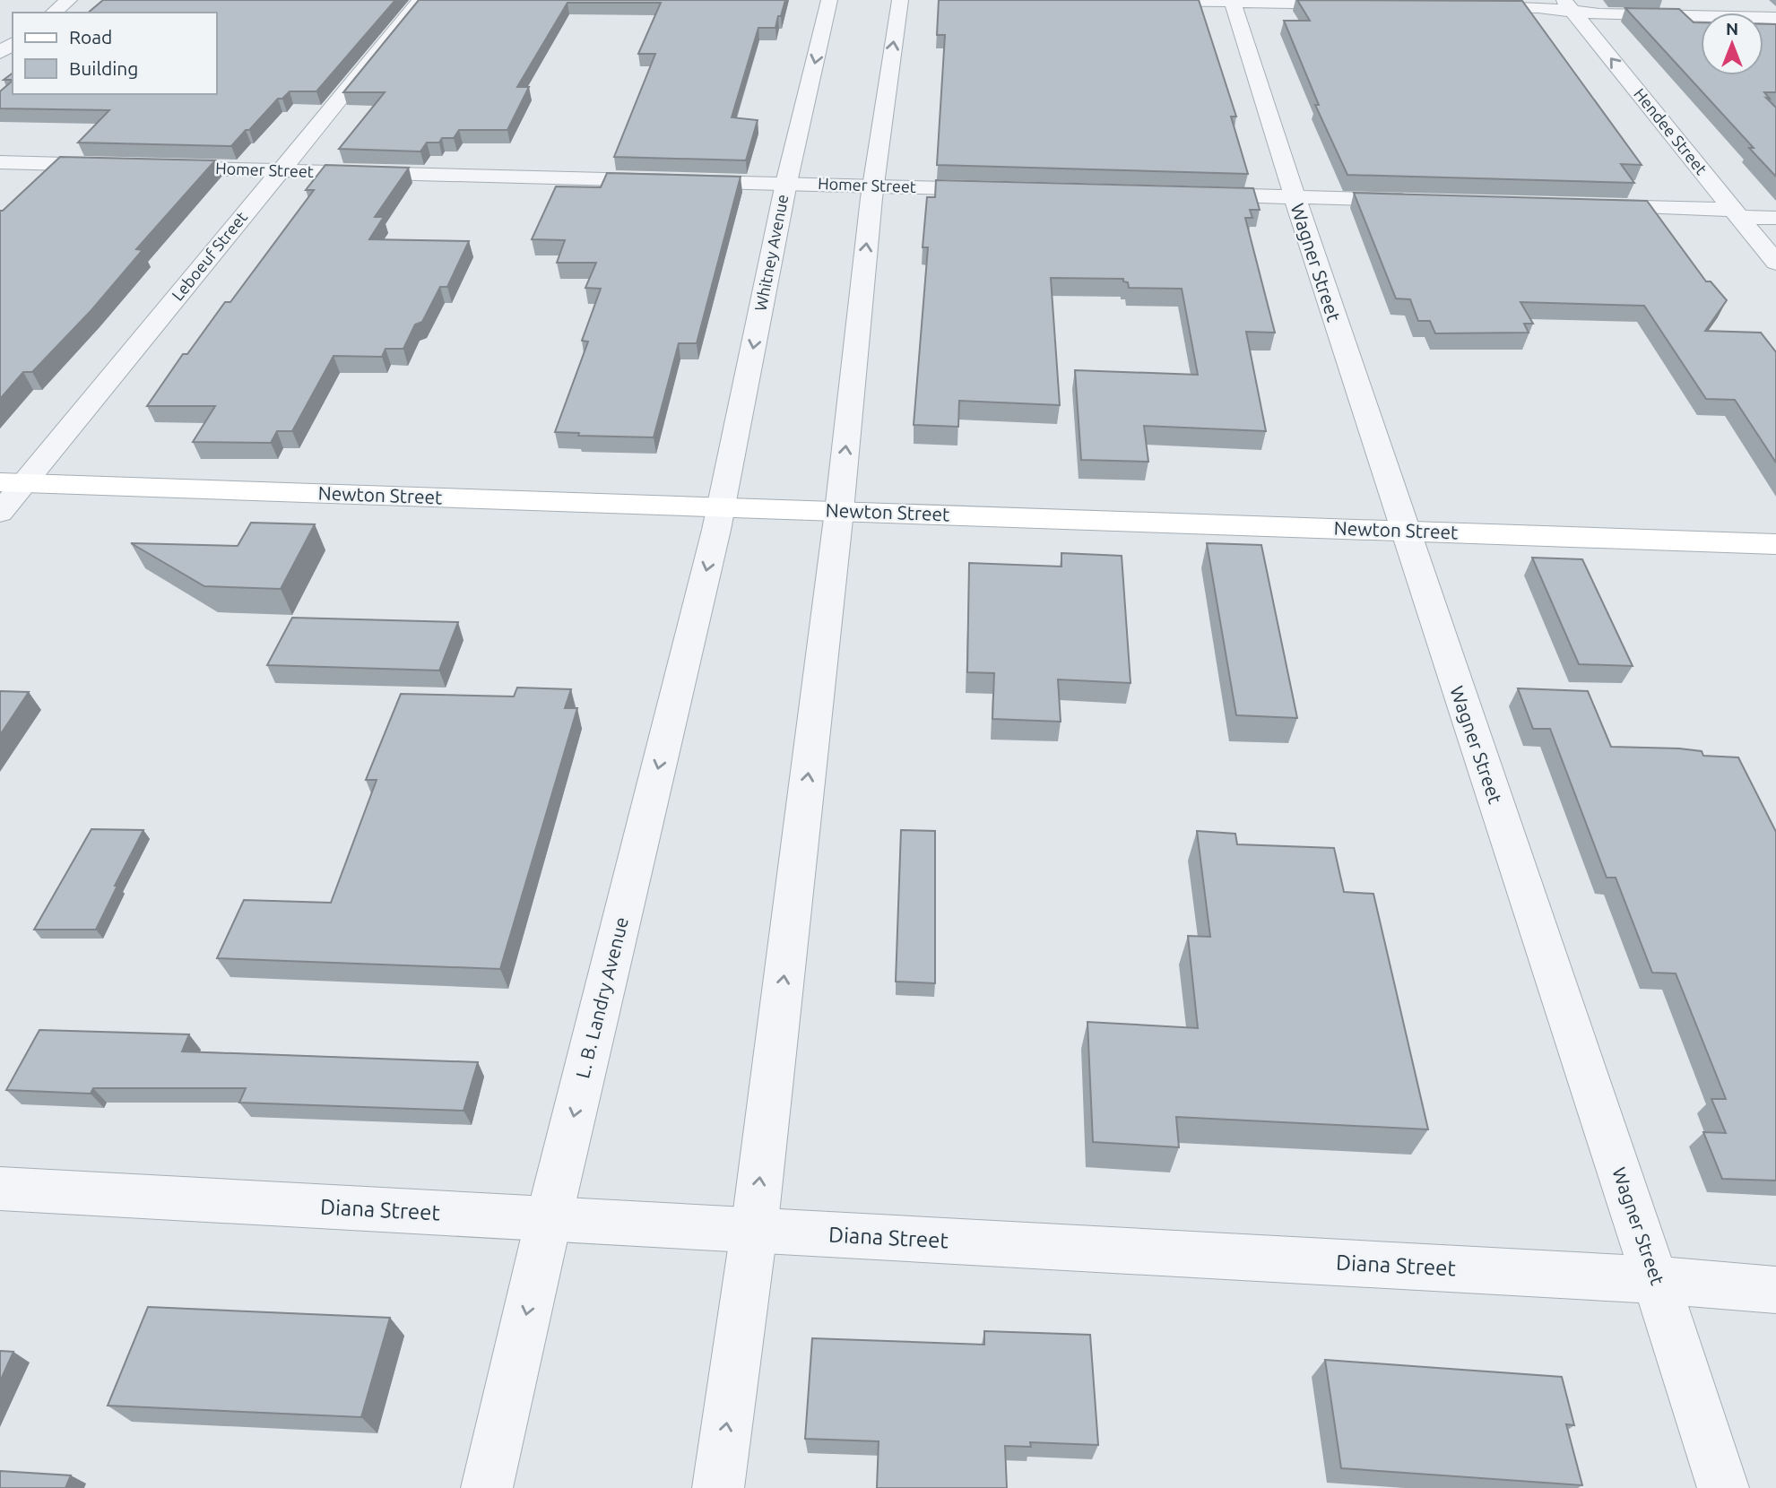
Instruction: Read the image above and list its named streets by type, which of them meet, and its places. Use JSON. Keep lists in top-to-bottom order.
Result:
{
  "streets": {
    "main road": ["Newton Street"],
    "street": [
      "Hendee Street",
      "Homer Street",
      "Whitney Avenue",
      "Leboeuf Street",
      "Wagner Street",
      "L. B. Landry Avenue",
      "Diana Street"
    ]
  },
  "crossings": [
    ["Homer Street", "Whitney Avenue"],
    ["Homer Street", "Leboeuf Street"],
    ["Whitney Avenue", "Newton Street"],
    ["Whitney Avenue", "L. B. Landry Avenue"],
    ["Leboeuf Street", "Newton Street"],
    ["Wagner Street", "Newton Street"],
    ["Wagner Street", "Diana Street"],
    ["Newton Street", "L. B. Landry Avenue"],
    ["L. B. Landry Avenue", "Diana Street"]
  ],
  "one_way": ["Hendee Street"],
  "legend": ["Road", "Building"],
  "north": "top"
}
